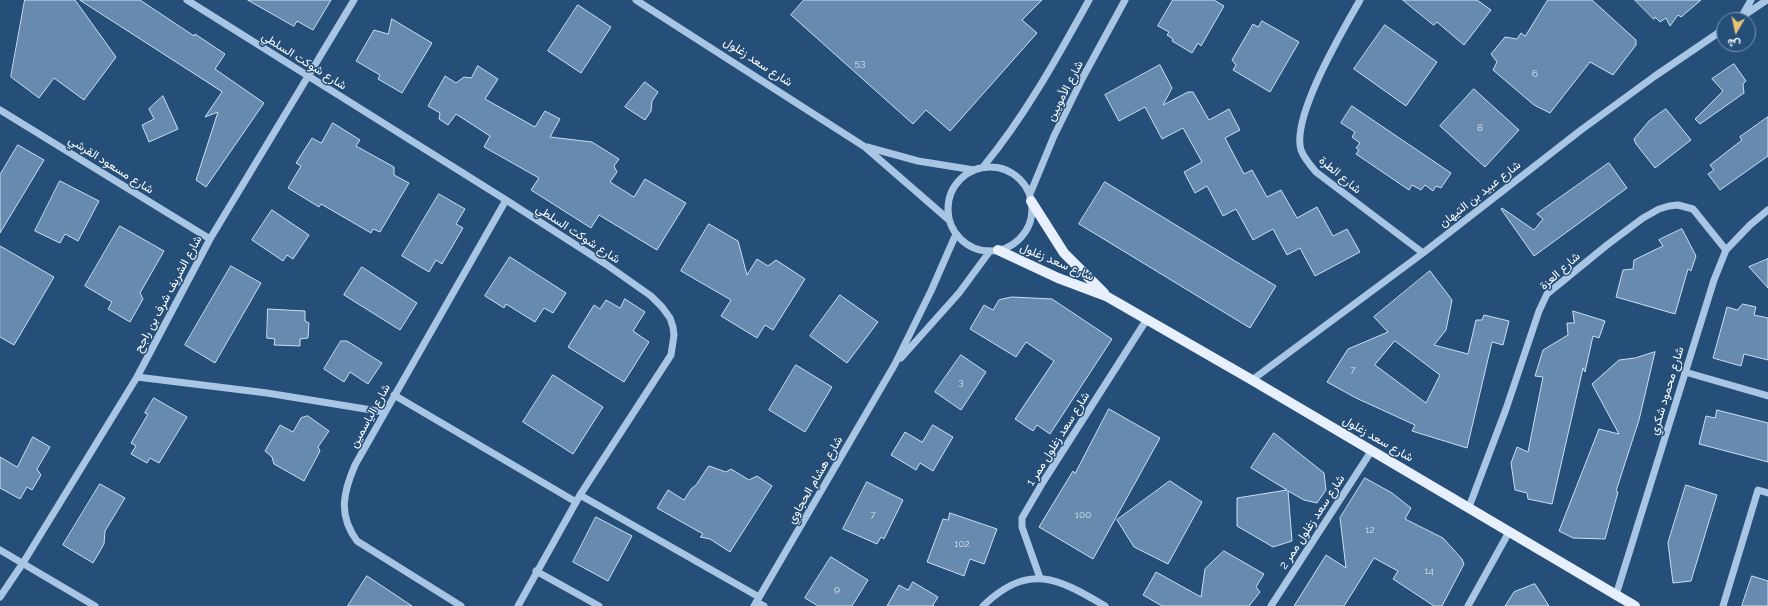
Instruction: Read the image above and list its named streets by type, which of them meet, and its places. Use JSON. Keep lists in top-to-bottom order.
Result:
{
  "streets": {
    "main road": ["شارع سعد زغلول"],
    "street": [
      "شارع شوكت السلطي",
      "شارع الأمويين",
      "شارع مسعود القرشي",
      "شارع الطرة",
      "شارع عبيد بن التيهان",
      "شارع العزة",
      "شارع الشريف شرف بن راجح",
      "شارع محمود شكري",
      "شارع الياسمين",
      "شارع سعد زغلول ممر 1",
      "شارع هشام الحجاوي",
      "شارع سعد زغلول ممر 2"
    ]
  },
  "crossings": [
    ["شارع شوكت السلطي", "شارع الشريف شرف بن راجح"],
    ["شارع شوكت السلطي", "شارع الياسمين"],
    ["شارع سعد زغلول", "شارع الأمويين"],
    ["شارع سعد زغلول", "شارع عبيد بن التيهان"],
    ["شارع سعد زغلول", "شارع العزة"],
    ["شارع سعد زغلول", "شارع محمود شكري"],
    ["شارع سعد زغلول", "شارع سعد زغلول ممر 1"],
    ["شارع سعد زغلول", "شارع هشام الحجاوي"],
    ["شارع سعد زغلول", "شارع سعد زغلول ممر 2"],
    ["شارع الأمويين", "شارع هشام الحجاوي"],
    ["شارع مسعود القرشي", "شارع الشريف شرف بن راجح"],
    ["شارع الطرة", "شارع عبيد بن التيهان"],
    ["شارع العزة", "شارع محمود شكري"]
  ],
  "house_numbers": [
    "53",
    "6",
    "8",
    "7",
    "3",
    "7",
    "100",
    "12",
    "102",
    "14",
    "9"
  ],
  "north": "bottom"
}
